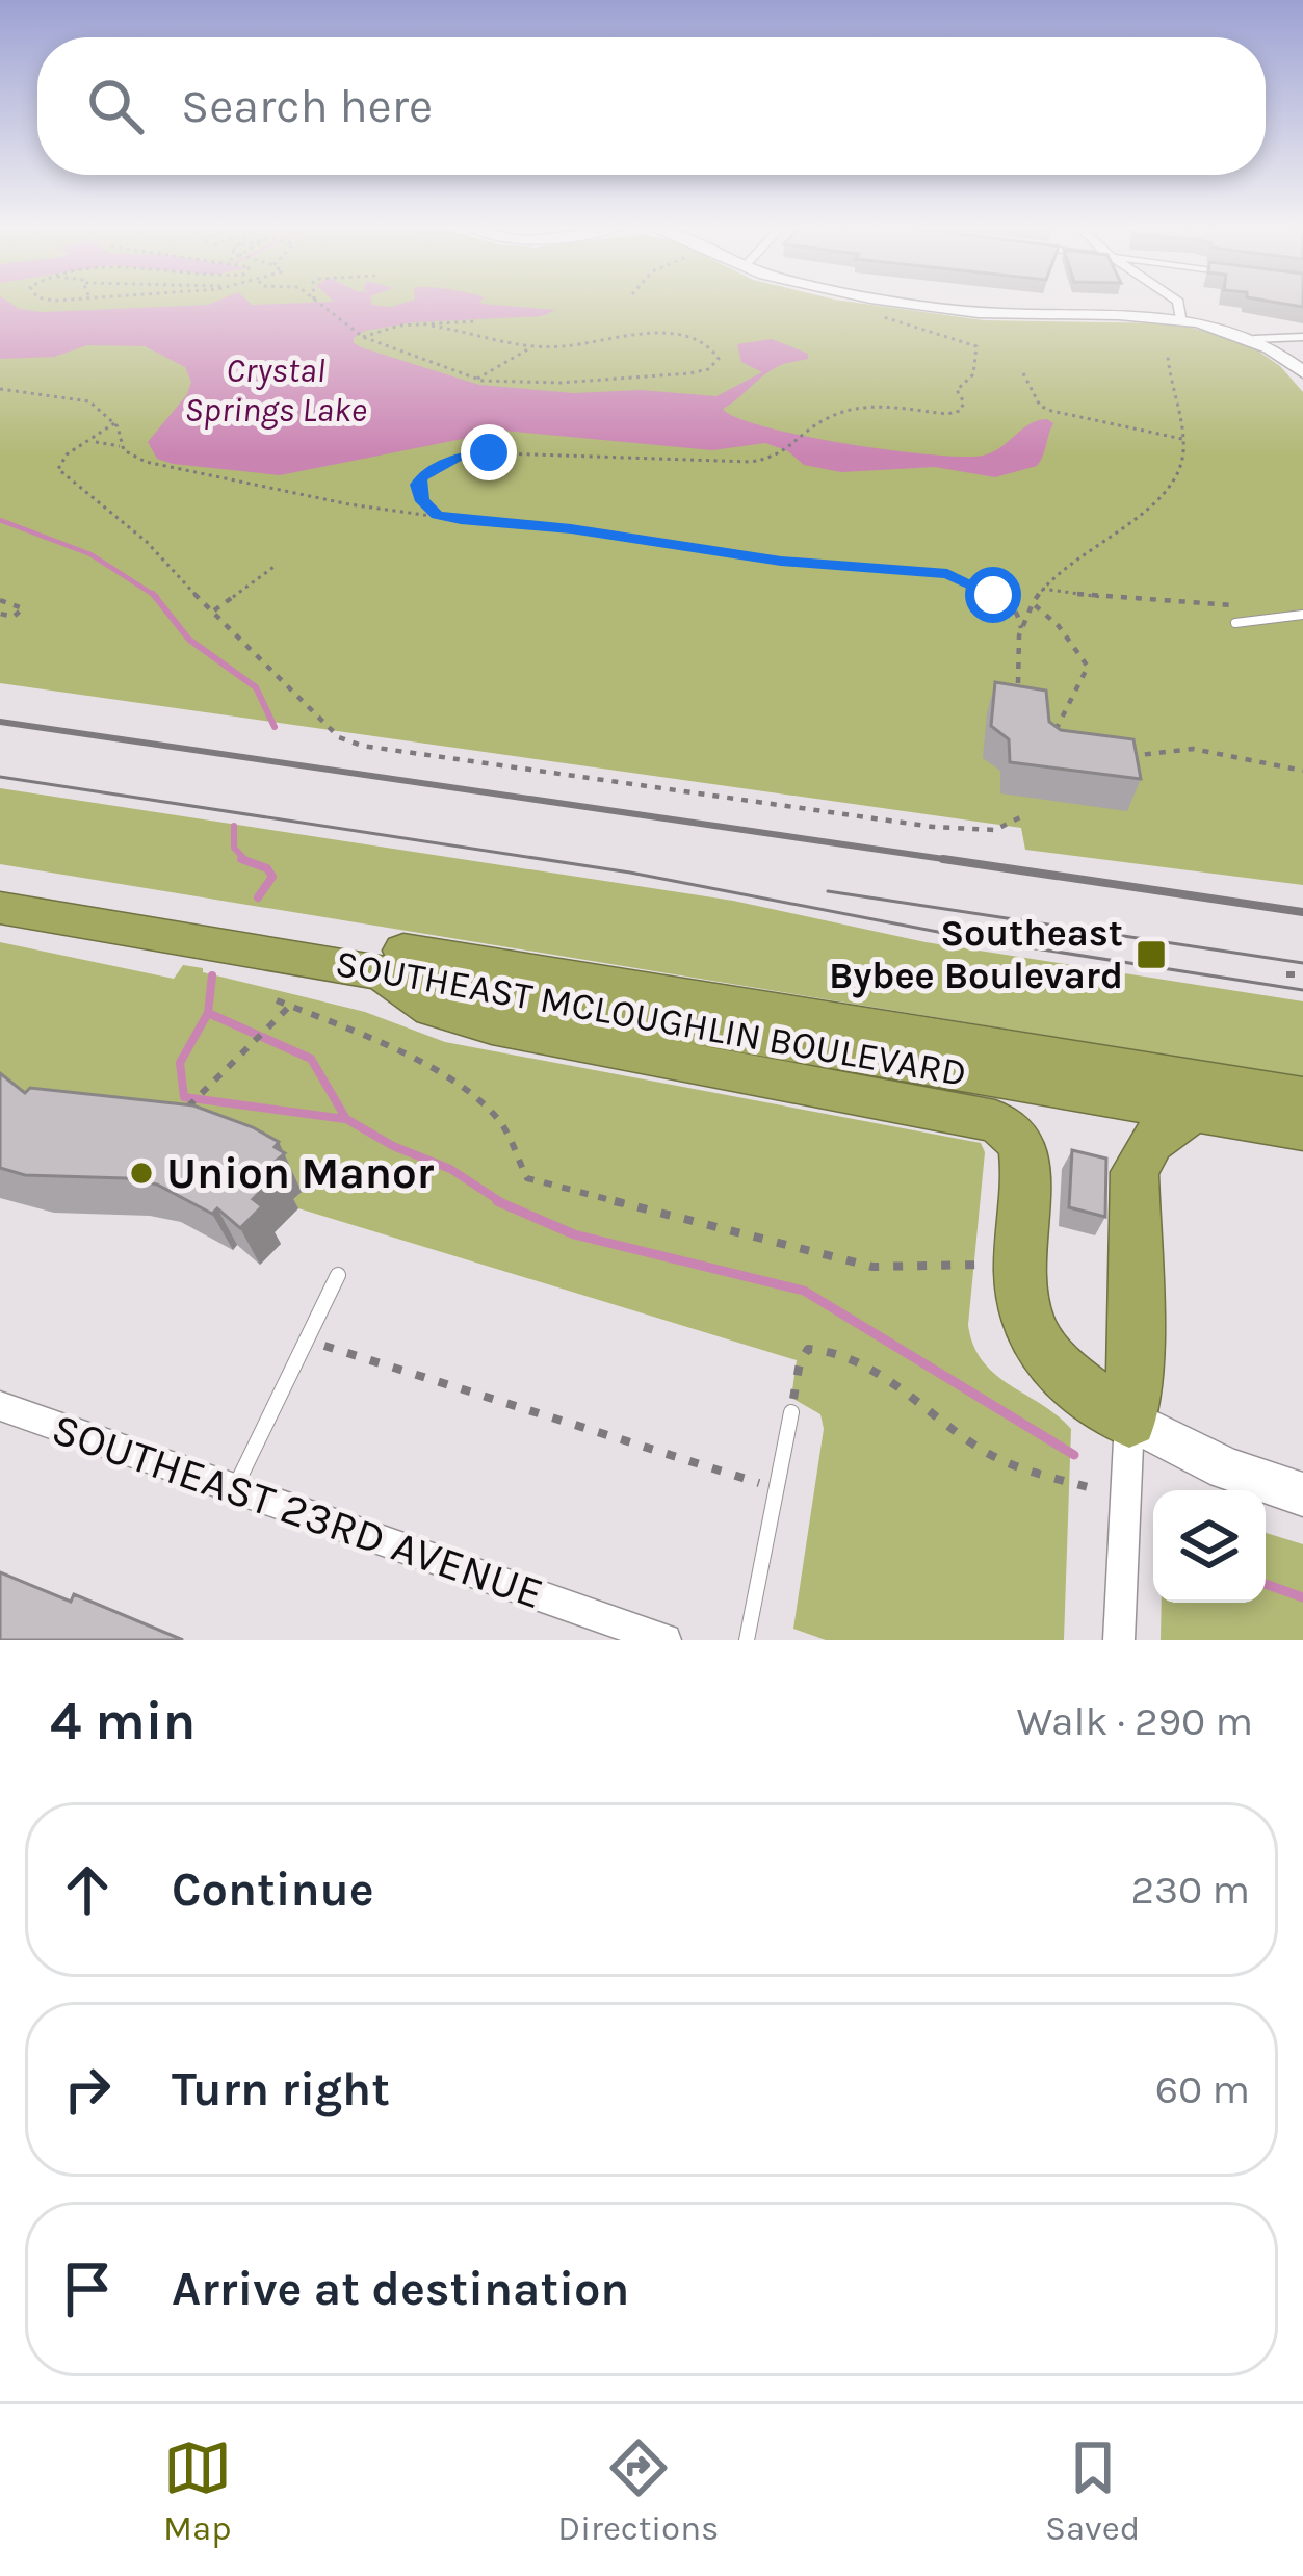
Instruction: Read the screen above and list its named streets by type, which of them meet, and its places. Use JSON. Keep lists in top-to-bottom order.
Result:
{
  "streets": {
    "highway": ["SOUTHEAST MCLOUGHLIN BOULEVARD"],
    "street": ["SOUTHEAST 23RD AVENUE"]
  },
  "water": ["Crystal Springs Lake"],
  "places": {
    "transit": ["Southeast Bybee Boulevard"],
    "other": ["Union Manor"]
  },
  "page": {
    "search": "Search here",
    "heading": ["4 min", "Walk · 290 m"],
    "list": [
      ["Continue", "230 m"],
      ["Turn right", "60 m"],
      "Arrive at destination"
    ],
    "nav": ["Map", "Directions", "Saved"]
  }
}
